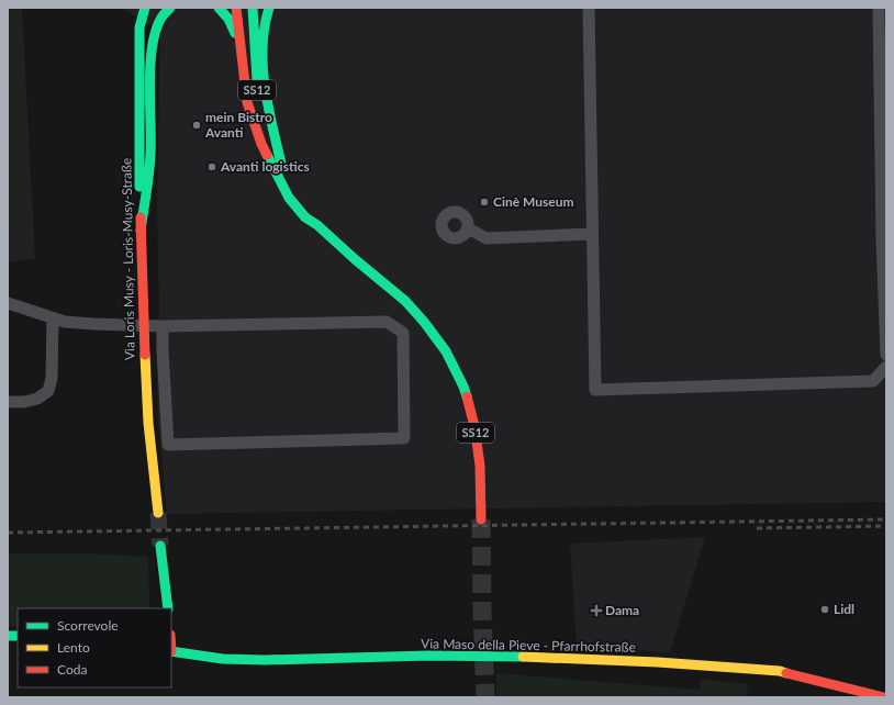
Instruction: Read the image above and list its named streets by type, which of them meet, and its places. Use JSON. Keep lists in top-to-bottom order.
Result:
{
  "streets": {
    "main road": ["SS12", "Via Loris Musy - Loris-Musy-Straße", "Via Maso della Pieve - Pfarrhofstraße"]
  },
  "places": {
    "other": [
      "mein Bistro Avanti",
      "Avanti logistics",
      "Cinè Museum",
      "Lidl"
    ],
    "health": ["Dama"]
  },
  "legend": ["Scorrevole", "Lento", "Coda"]
}
